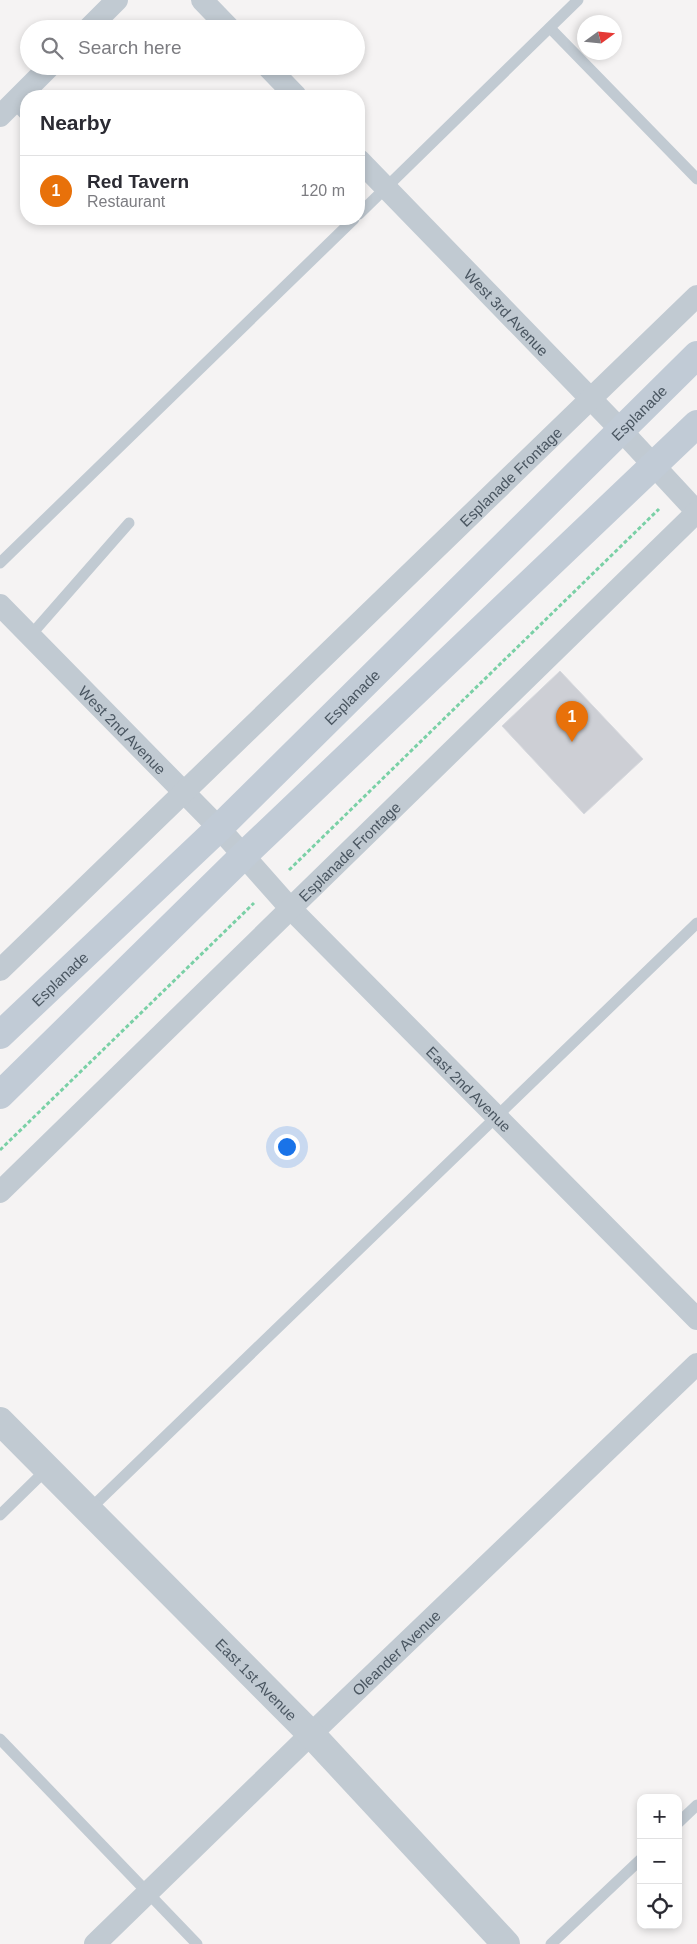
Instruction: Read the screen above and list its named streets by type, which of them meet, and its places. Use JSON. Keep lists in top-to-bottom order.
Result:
{
  "streets": {
    "main road": ["Esplanade"],
    "street": [
      "West 3rd Avenue",
      "Esplanade Frontage",
      "West 2nd Avenue",
      "East 2nd Avenue",
      "Oleander Avenue",
      "East 1st Avenue"
    ]
  },
  "crossings": [
    ["West 3rd Avenue", "Esplanade"],
    ["West 3rd Avenue", "Esplanade Frontage"],
    ["Esplanade", "West 2nd Avenue"],
    ["Esplanade Frontage", "West 2nd Avenue"],
    ["Esplanade Frontage", "East 2nd Avenue"],
    ["West 2nd Avenue", "East 2nd Avenue"],
    ["Oleander Avenue", "East 1st Avenue"]
  ],
  "north": "right",
  "page": {
    "search": "Search here",
    "heading": "Nearby",
    "list": [
      {
        "mark": "1",
        "name": "Red Tavern",
        "note": "Restaurant",
        "value": "120 m"
      }
    ],
    "pins": "1",
    "map_buttons": ["+", "−"]
  }
}
